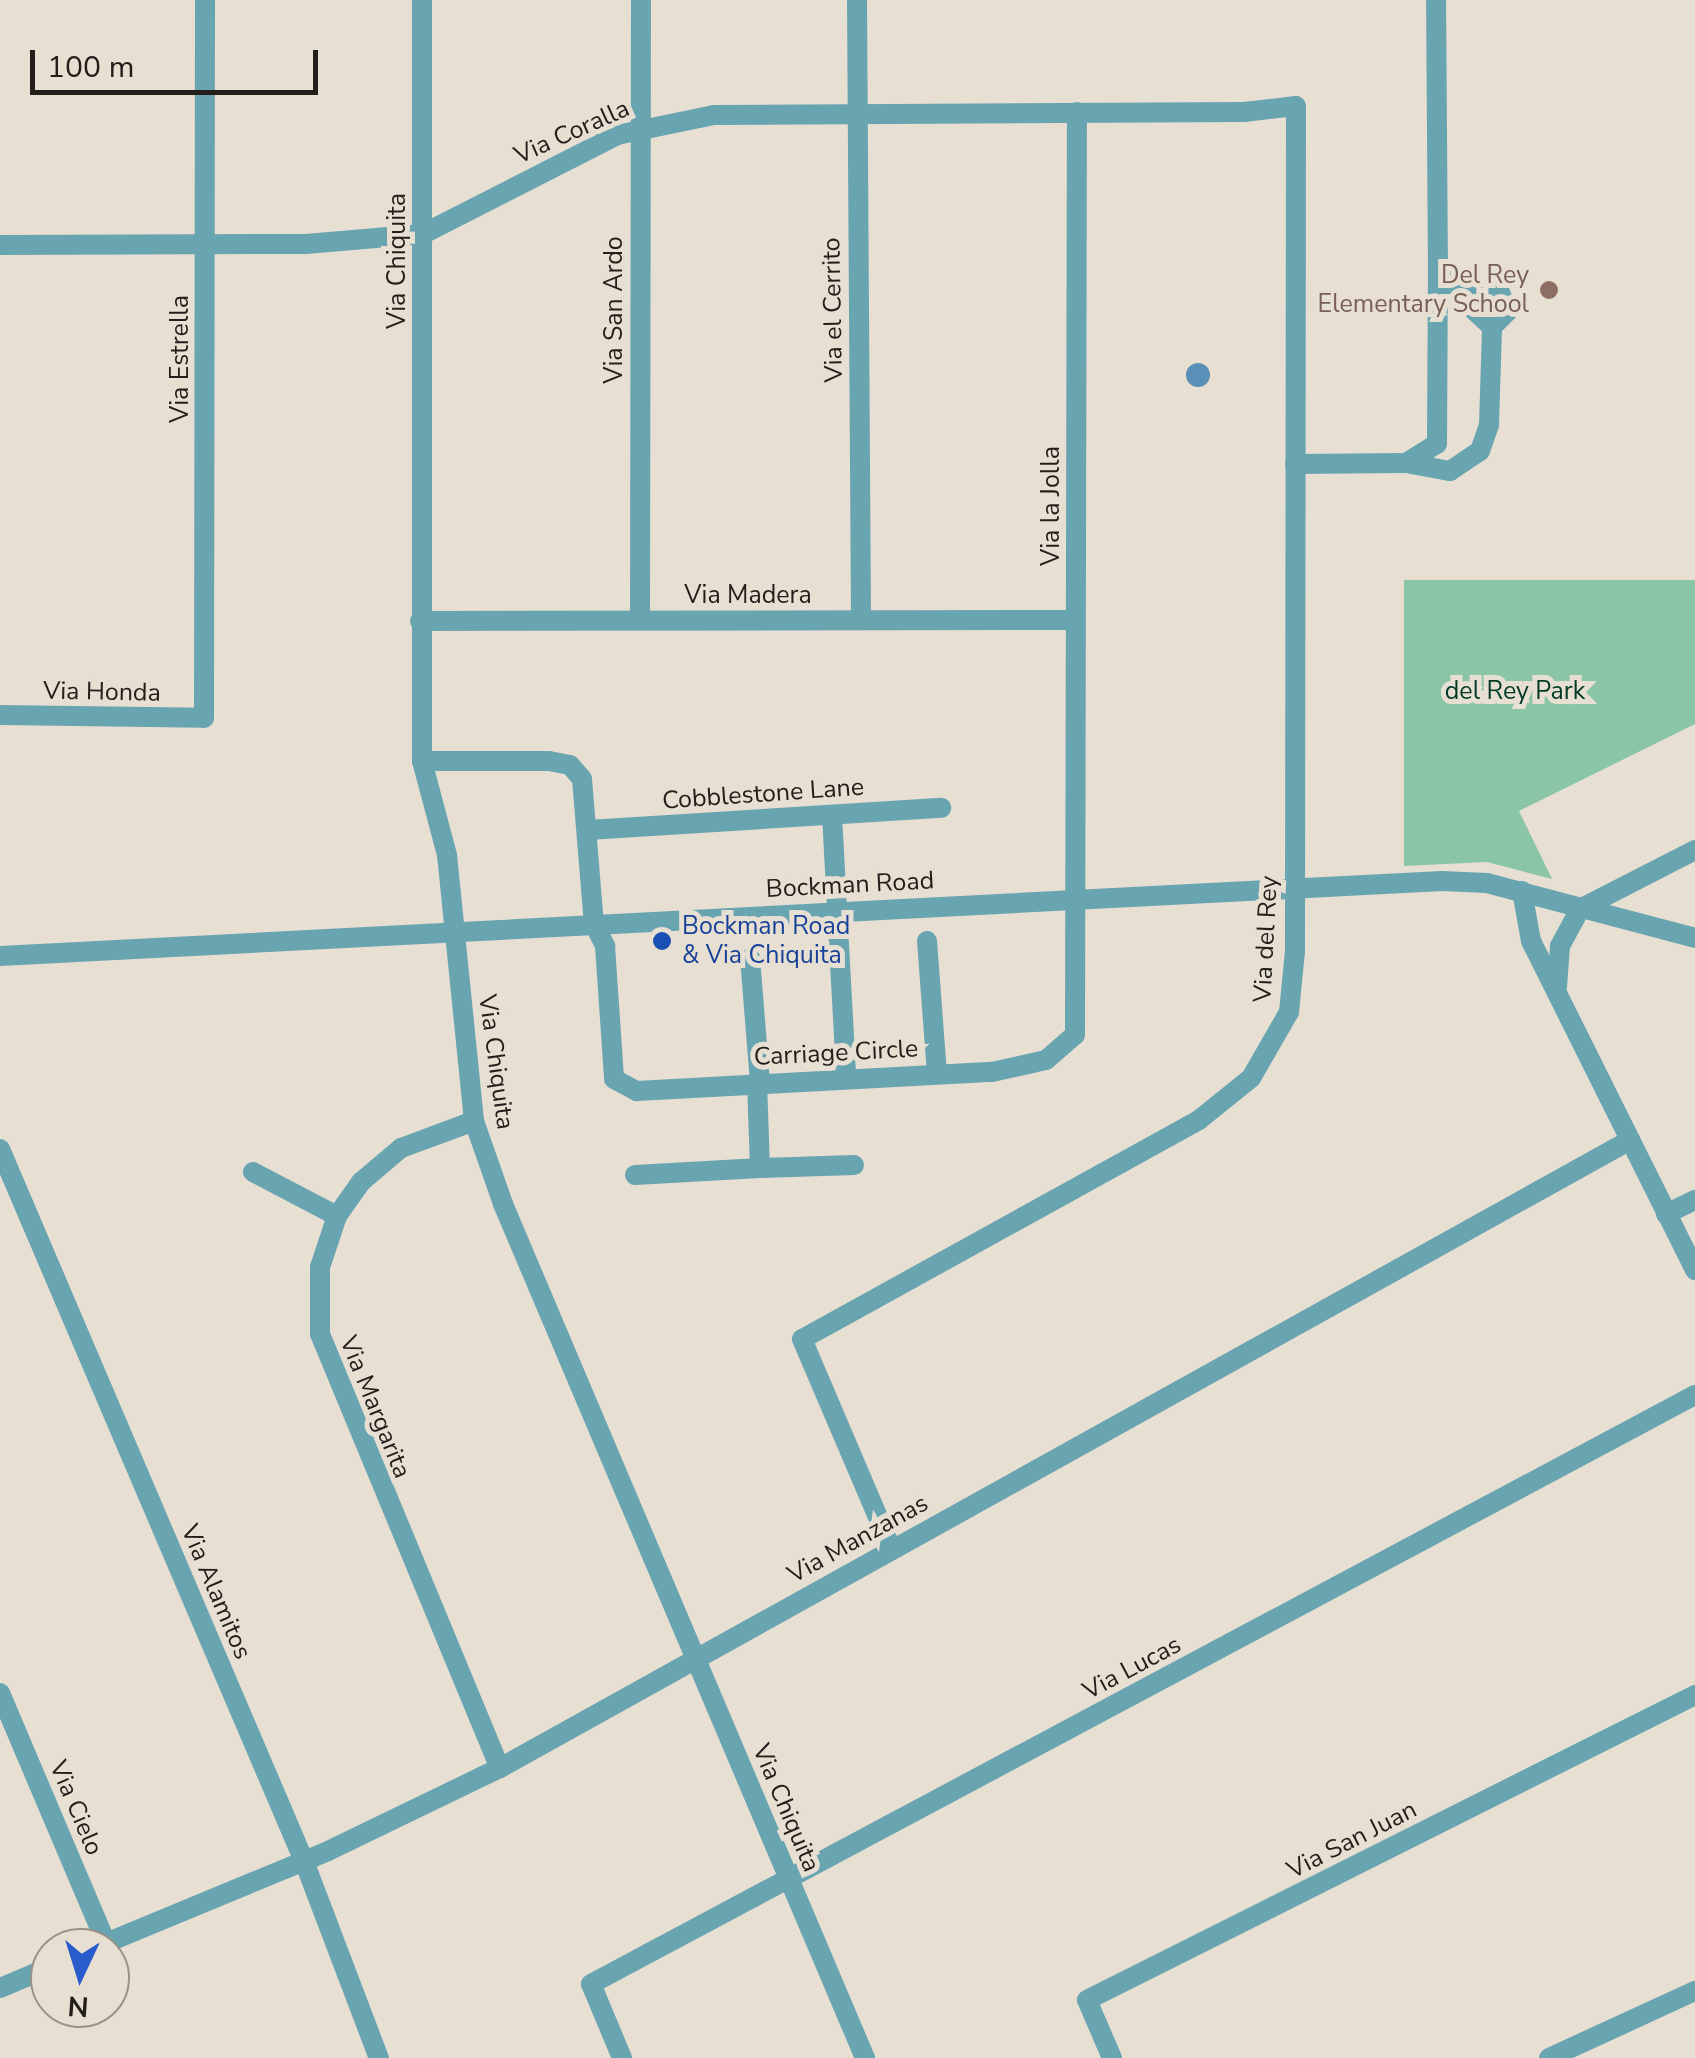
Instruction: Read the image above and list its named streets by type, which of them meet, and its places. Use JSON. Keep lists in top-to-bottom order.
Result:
{
  "streets": {
    "street": [
      "Via Coralla",
      "Via Chiquita",
      "Via San Ardo",
      "Via el Cerrito",
      "Via Estrella",
      "Via la Jolla",
      "Via Madera",
      "Via Honda",
      "Cobblestone Lane",
      "Bockman Road",
      "Via del Rey",
      "Carriage Circle",
      "Via Margarita",
      "Via Manzanas",
      "Via Alamitos",
      "Via Lucas",
      "Via Cielo",
      "Via San Juan"
    ]
  },
  "crossings": [
    ["Via Coralla", "Via Chiquita"],
    ["Via Coralla", "Via San Ardo"],
    ["Via Coralla", "Via el Cerrito"],
    ["Via Coralla", "Via Estrella"],
    ["Via Coralla", "Via la Jolla"],
    ["Via Coralla", "Via del Rey"],
    ["Via Chiquita", "Via Madera"],
    ["Via Chiquita", "Bockman Road"],
    ["Via Chiquita", "Via Margarita"],
    ["Via Chiquita", "Via Manzanas"],
    ["Via Chiquita", "Via Lucas"],
    ["Via San Ardo", "Via Madera"],
    ["Via el Cerrito", "Via Madera"],
    ["Via Estrella", "Via Honda"],
    ["Via la Jolla", "Via Madera"],
    ["Via la Jolla", "Bockman Road"],
    ["Via la Jolla", "Carriage Circle"],
    ["Bockman Road", "Via del Rey"],
    ["Bockman Road", "Carriage Circle"],
    ["Via del Rey", "Via Manzanas"],
    ["Via Margarita", "Via Manzanas"],
    ["Via Manzanas", "Via Alamitos"]
  ],
  "parks": ["del Rey Park"],
  "places": ["Del Rey Elementary School", "Bockman Road & Via Chiquita"],
  "scale_bar": "100 m",
  "north": "bottom"
}
